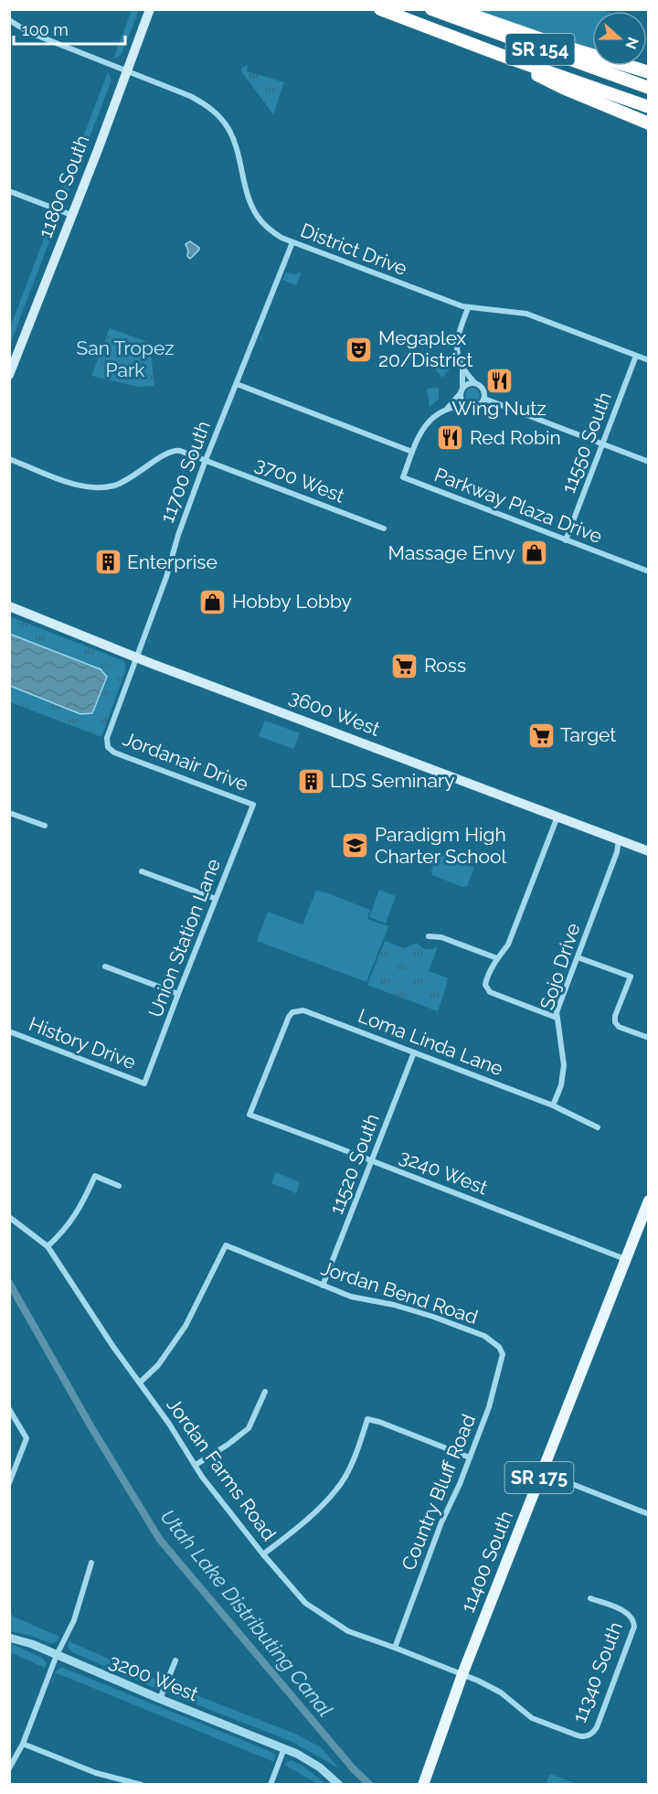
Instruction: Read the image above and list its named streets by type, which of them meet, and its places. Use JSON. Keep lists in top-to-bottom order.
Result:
{
  "streets": {
    "highway": ["SR 154"],
    "main road": [
      "11800 South",
      "3600 West",
      "SR 175",
      "11400 South"
    ],
    "street": [
      "District Drive",
      "11550 South",
      "11700 South",
      "3700 West",
      "Parkway Plaza Drive",
      "Jordanair Drive",
      "Union Station Lane",
      "Sojo Drive",
      "Loma Linda Lane",
      "History Drive",
      "11520 South",
      "3240 West",
      "Jordan Bend Road",
      "Jordan Farms Road",
      "Country Bluff Road",
      "11340 South",
      "3200 West"
    ]
  },
  "crossings": [
    ["11800 South", "District Drive"],
    ["District Drive", "11550 South"],
    ["District Drive", "11700 South"],
    ["11550 South", "Parkway Plaza Drive"],
    ["11700 South", "3700 West"],
    ["11700 South", "3600 West"],
    ["11700 South", "Jordanair Drive"],
    ["3600 West", "Sojo Drive"],
    ["Jordanair Drive", "Union Station Lane"],
    ["Union Station Lane", "History Drive"],
    ["Sojo Drive", "Loma Linda Lane"],
    ["Loma Linda Lane", "11520 South"],
    ["Loma Linda Lane", "3240 West"],
    ["11520 South", "3240 West"],
    ["11520 South", "Jordan Bend Road"],
    ["3240 West", "11400 South"],
    ["Jordan Bend Road", "Jordan Farms Road"],
    ["Jordan Bend Road", "Country Bluff Road"],
    ["Jordan Farms Road", "Country Bluff Road"],
    ["Jordan Farms Road", "11400 South"],
    ["Jordan Farms Road", "11340 South"]
  ],
  "water": ["Utah Lake Distributing Canal"],
  "parks": ["San Tropez Park"],
  "places": {
    "theatre": ["Megaplex 20/District"],
    "restaurant": ["Wing Nutz", "Red Robin"],
    "shop": ["Massage Envy", "Hobby Lobby"],
    "building": ["Enterprise", "LDS Seminary"],
    "supermarket": ["Ross", "Target"],
    "school or university": ["Paradigm High Charter School"]
  },
  "scale_bar": "100 m",
  "north": "right"
}
